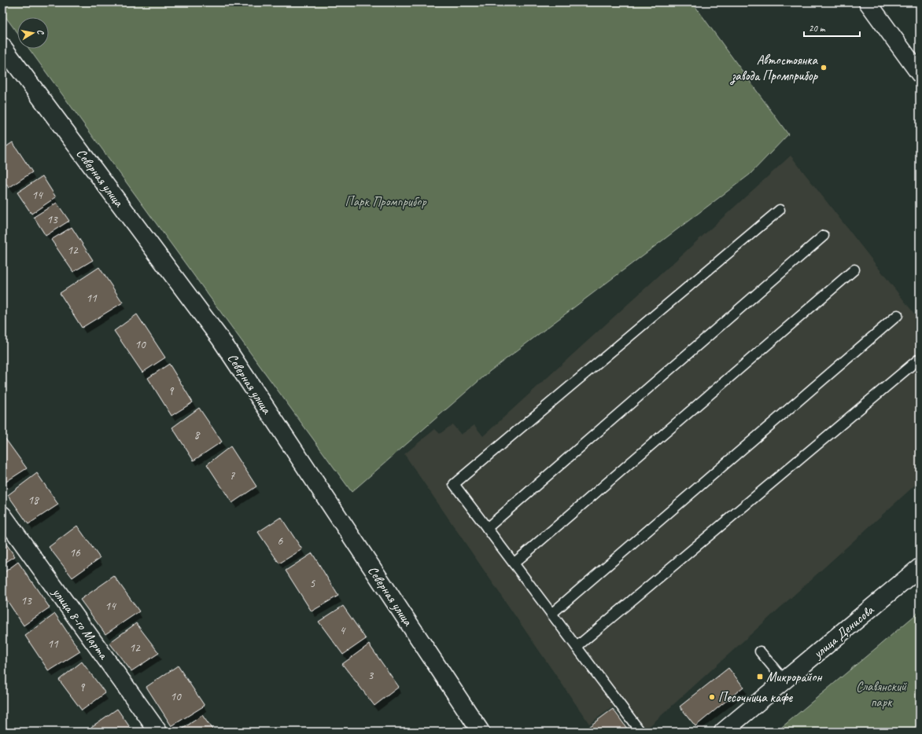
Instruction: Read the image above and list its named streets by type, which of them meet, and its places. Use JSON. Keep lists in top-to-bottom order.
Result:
{
  "streets": {
    "street": ["Северная улица", "улица 8-го Марта", "улица Денисова"]
  },
  "parks": ["Парк Промприбор", "Славянский парк"],
  "places": {
    "other": ["Автостоянка завода Промприбор", "Песочница кафе"],
    "transit": ["Микрорайон"]
  },
  "house_numbers": [
    "14",
    "13",
    "12",
    "11",
    "10",
    "9",
    "8",
    "7",
    "18",
    "6",
    "16",
    "5",
    "13",
    "14",
    "4",
    "11",
    "12",
    "3",
    "9",
    "10"
  ],
  "scale_bar": "20 m",
  "north": "right"
}
